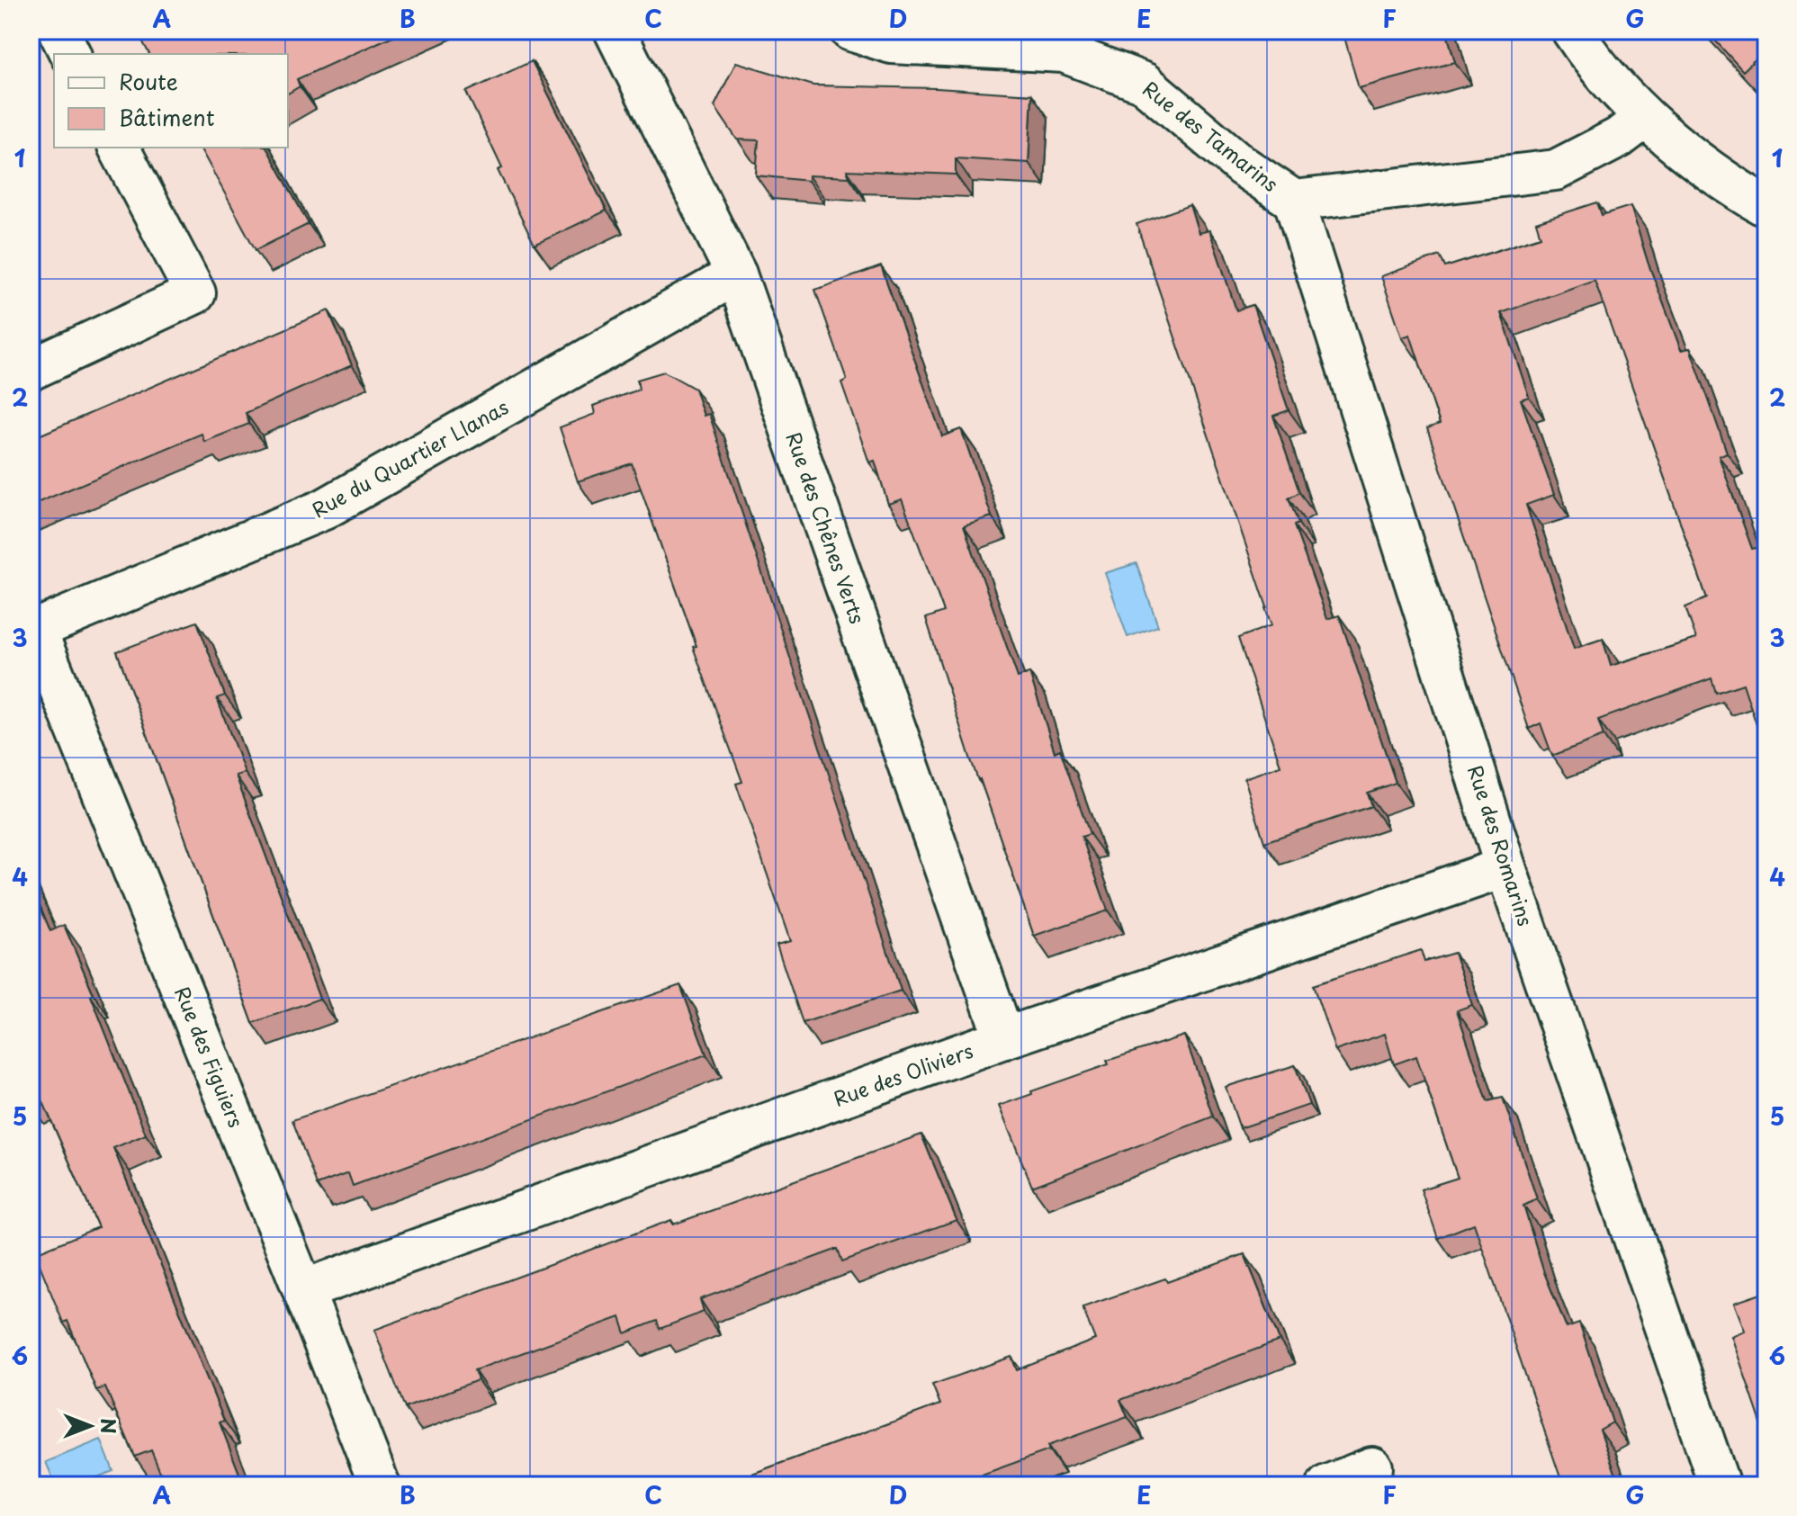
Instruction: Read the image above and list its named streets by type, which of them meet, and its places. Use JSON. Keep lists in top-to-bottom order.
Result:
{
  "streets": {
    "street": [
      "Rue des Tamarins",
      "Rue du Quartier Llanas",
      "Rue des Chênes Verts",
      "Rue des Romarins",
      "Rue des Figuiers",
      "Rue des Oliviers"
    ]
  },
  "crossings": [
    ["Rue des Tamarins", "Rue des Romarins"],
    ["Rue du Quartier Llanas", "Rue des Chênes Verts"],
    ["Rue du Quartier Llanas", "Rue des Figuiers"],
    ["Rue des Chênes Verts", "Rue des Oliviers"],
    ["Rue des Romarins", "Rue des Oliviers"],
    ["Rue des Figuiers", "Rue des Oliviers"]
  ],
  "legend": ["Route", "Bâtiment"],
  "north": "right",
  "grid": {
    "columns": [
      "A",
      "B",
      "C",
      "D",
      "E",
      "F",
      "G"
    ],
    "rows": [
      "1",
      "2",
      "3",
      "4",
      "5",
      "6"
    ]
  }
}
